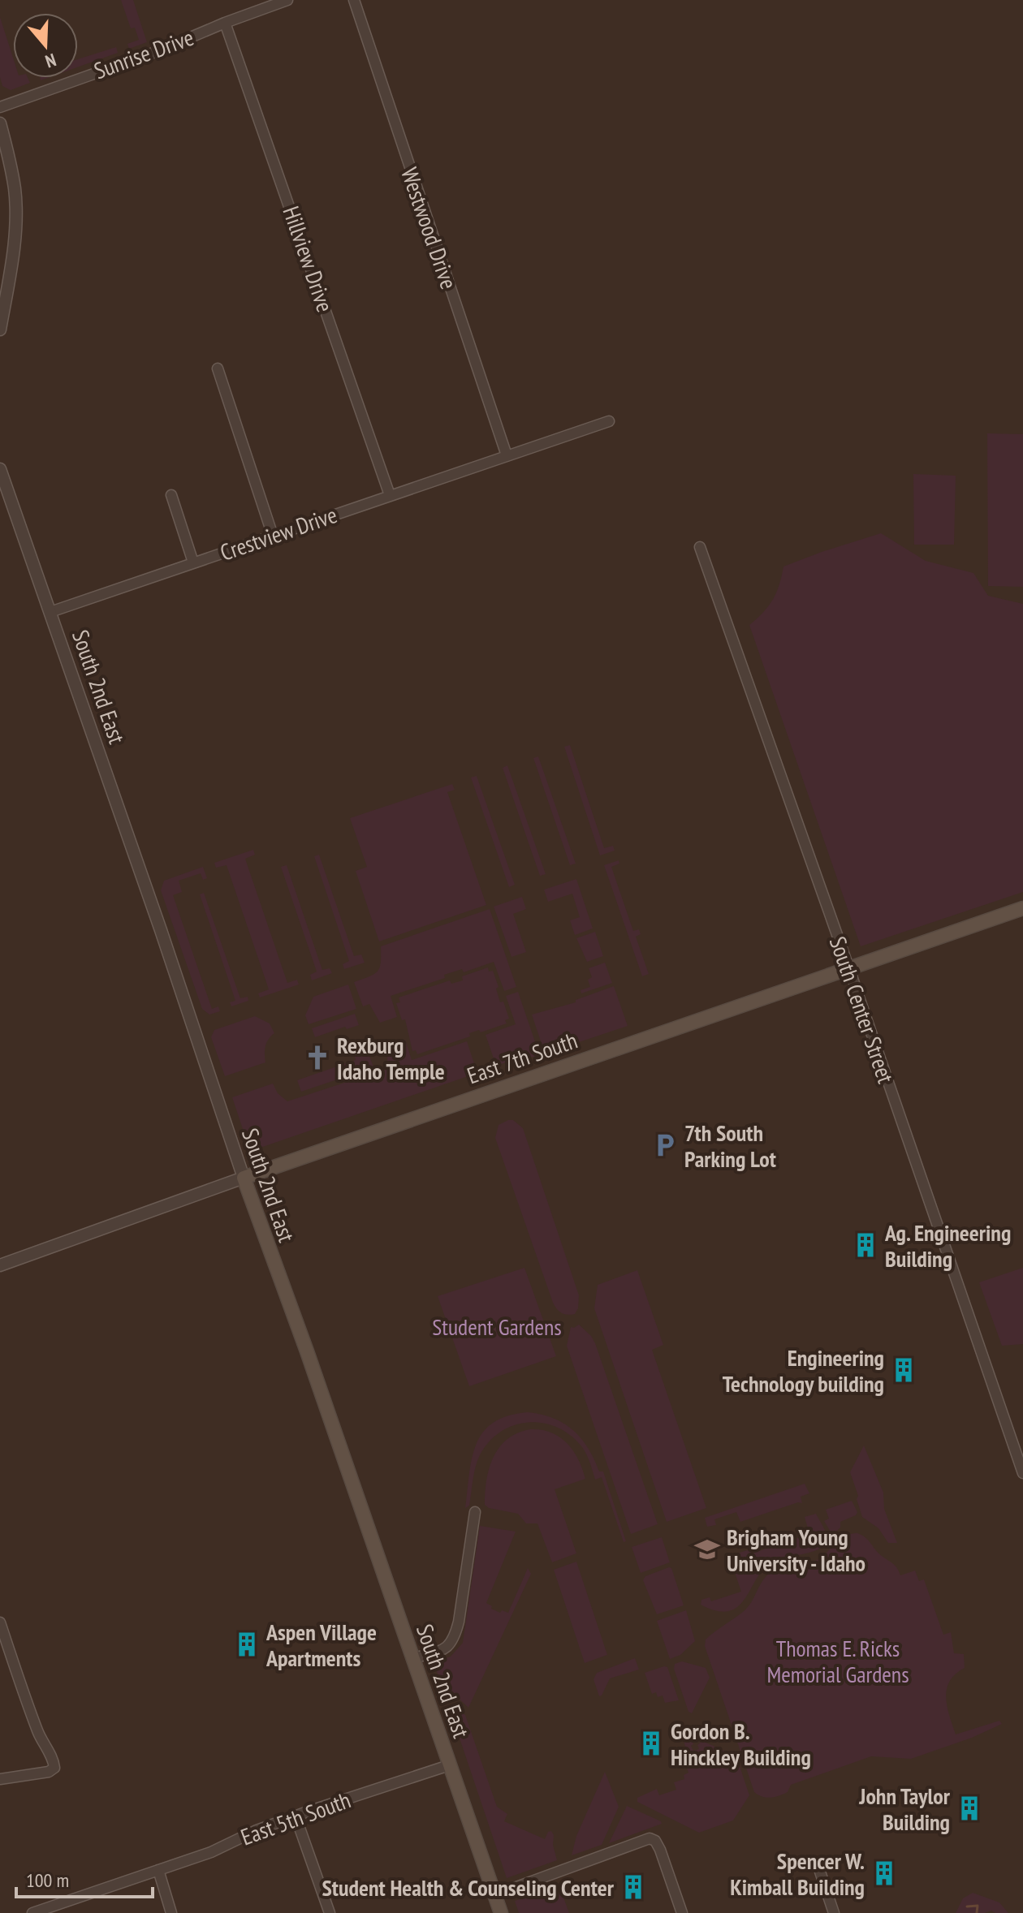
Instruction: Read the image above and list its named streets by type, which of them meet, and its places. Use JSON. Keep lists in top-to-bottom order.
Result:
{
  "streets": {
    "main road": ["South 2nd East", "East 7th South"],
    "street": [
      "Sunrise Drive",
      "Westwood Drive",
      "Hillview Drive",
      "Crestview Drive",
      "South Center Street",
      "East 5th South"
    ]
  },
  "crossings": [
    ["Sunrise Drive", "Hillview Drive"],
    ["Westwood Drive", "Crestview Drive"],
    ["Hillview Drive", "Crestview Drive"],
    ["Crestview Drive", "South 2nd East"],
    ["South 2nd East", "East 7th South"],
    ["South 2nd East", "East 5th South"],
    ["South Center Street", "East 7th South"]
  ],
  "parks": ["Student Gardens", "Thomas E. Ricks Memorial Gardens"],
  "places": {
    "church": ["Rexburg Idaho Temple"],
    "parking": ["7th South Parking Lot"],
    "building": [
      "Ag. Engineering Building",
      "Engineering Technology building",
      "Aspen Village Apartments",
      "Gordon B. Hinckley Building",
      "John Taylor Building",
      "Spencer W. Kimball Building",
      "Student Health & Counseling Center"
    ],
    "school or university": ["Brigham Young University - Idaho"]
  },
  "scale_bar": "100 m",
  "north": "bottom"
}
